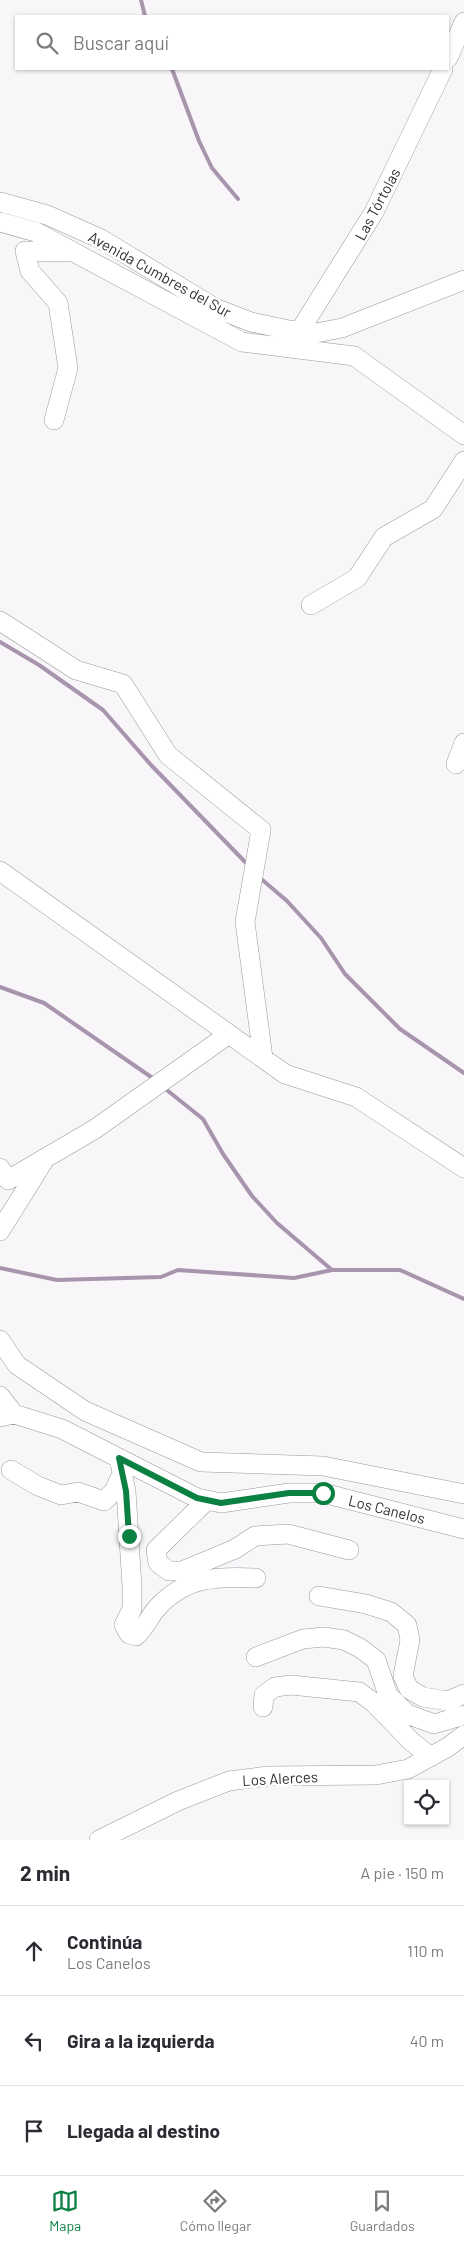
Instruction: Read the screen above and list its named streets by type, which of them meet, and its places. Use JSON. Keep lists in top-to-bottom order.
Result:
{
  "streets": {
    "street": [
      "Las Tórtolas",
      "Avenida Cumbres del Sur",
      "Los Canelos",
      "Los Alerces"
    ]
  },
  "crossings": [
    ["Las Tórtolas", "Avenida Cumbres del Sur"]
  ],
  "page": {
    "search": "Buscar aquí",
    "heading": ["2 min", "A pie · 150 m"],
    "list": [
      ["Continúa", "Los Canelos", "110 m"],
      ["Gira a la izquierda", "40 m"],
      "Llegada al destino"
    ],
    "nav": ["Mapa", "Cómo llegar", "Guardados"]
  }
}
